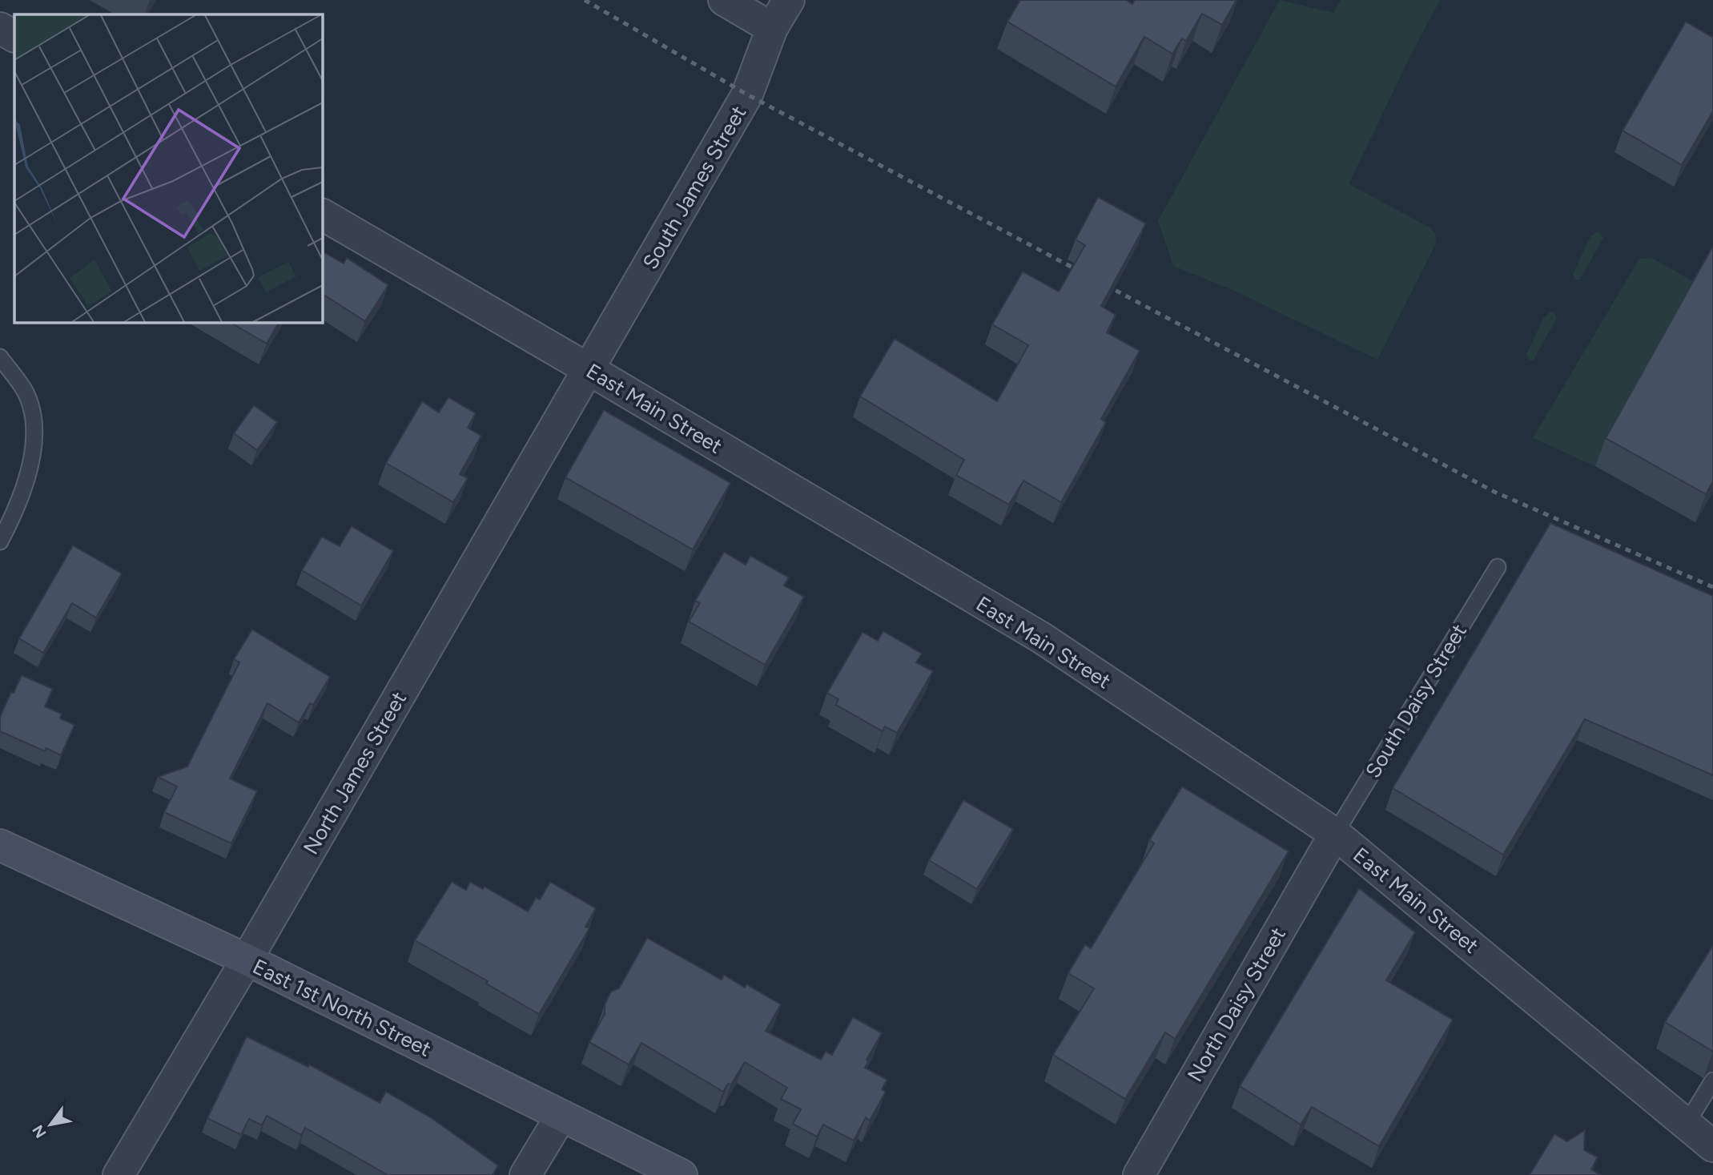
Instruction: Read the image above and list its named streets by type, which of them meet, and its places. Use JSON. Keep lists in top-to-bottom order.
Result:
{
  "streets": {
    "main road": ["East 1st North Street"],
    "street": [
      "South James Street",
      "East Main Street",
      "North James Street",
      "North Daisy Street"
    ],
    "lane": ["South Daisy Street"]
  },
  "crossings": [
    ["South James Street", "East Main Street"],
    ["South James Street", "North James Street"],
    ["East Main Street", "South Daisy Street"],
    ["East Main Street", "North James Street"],
    ["East Main Street", "North Daisy Street"],
    ["South Daisy Street", "North Daisy Street"],
    ["North James Street", "East 1st North Street"]
  ],
  "north": "bottom left"
}
